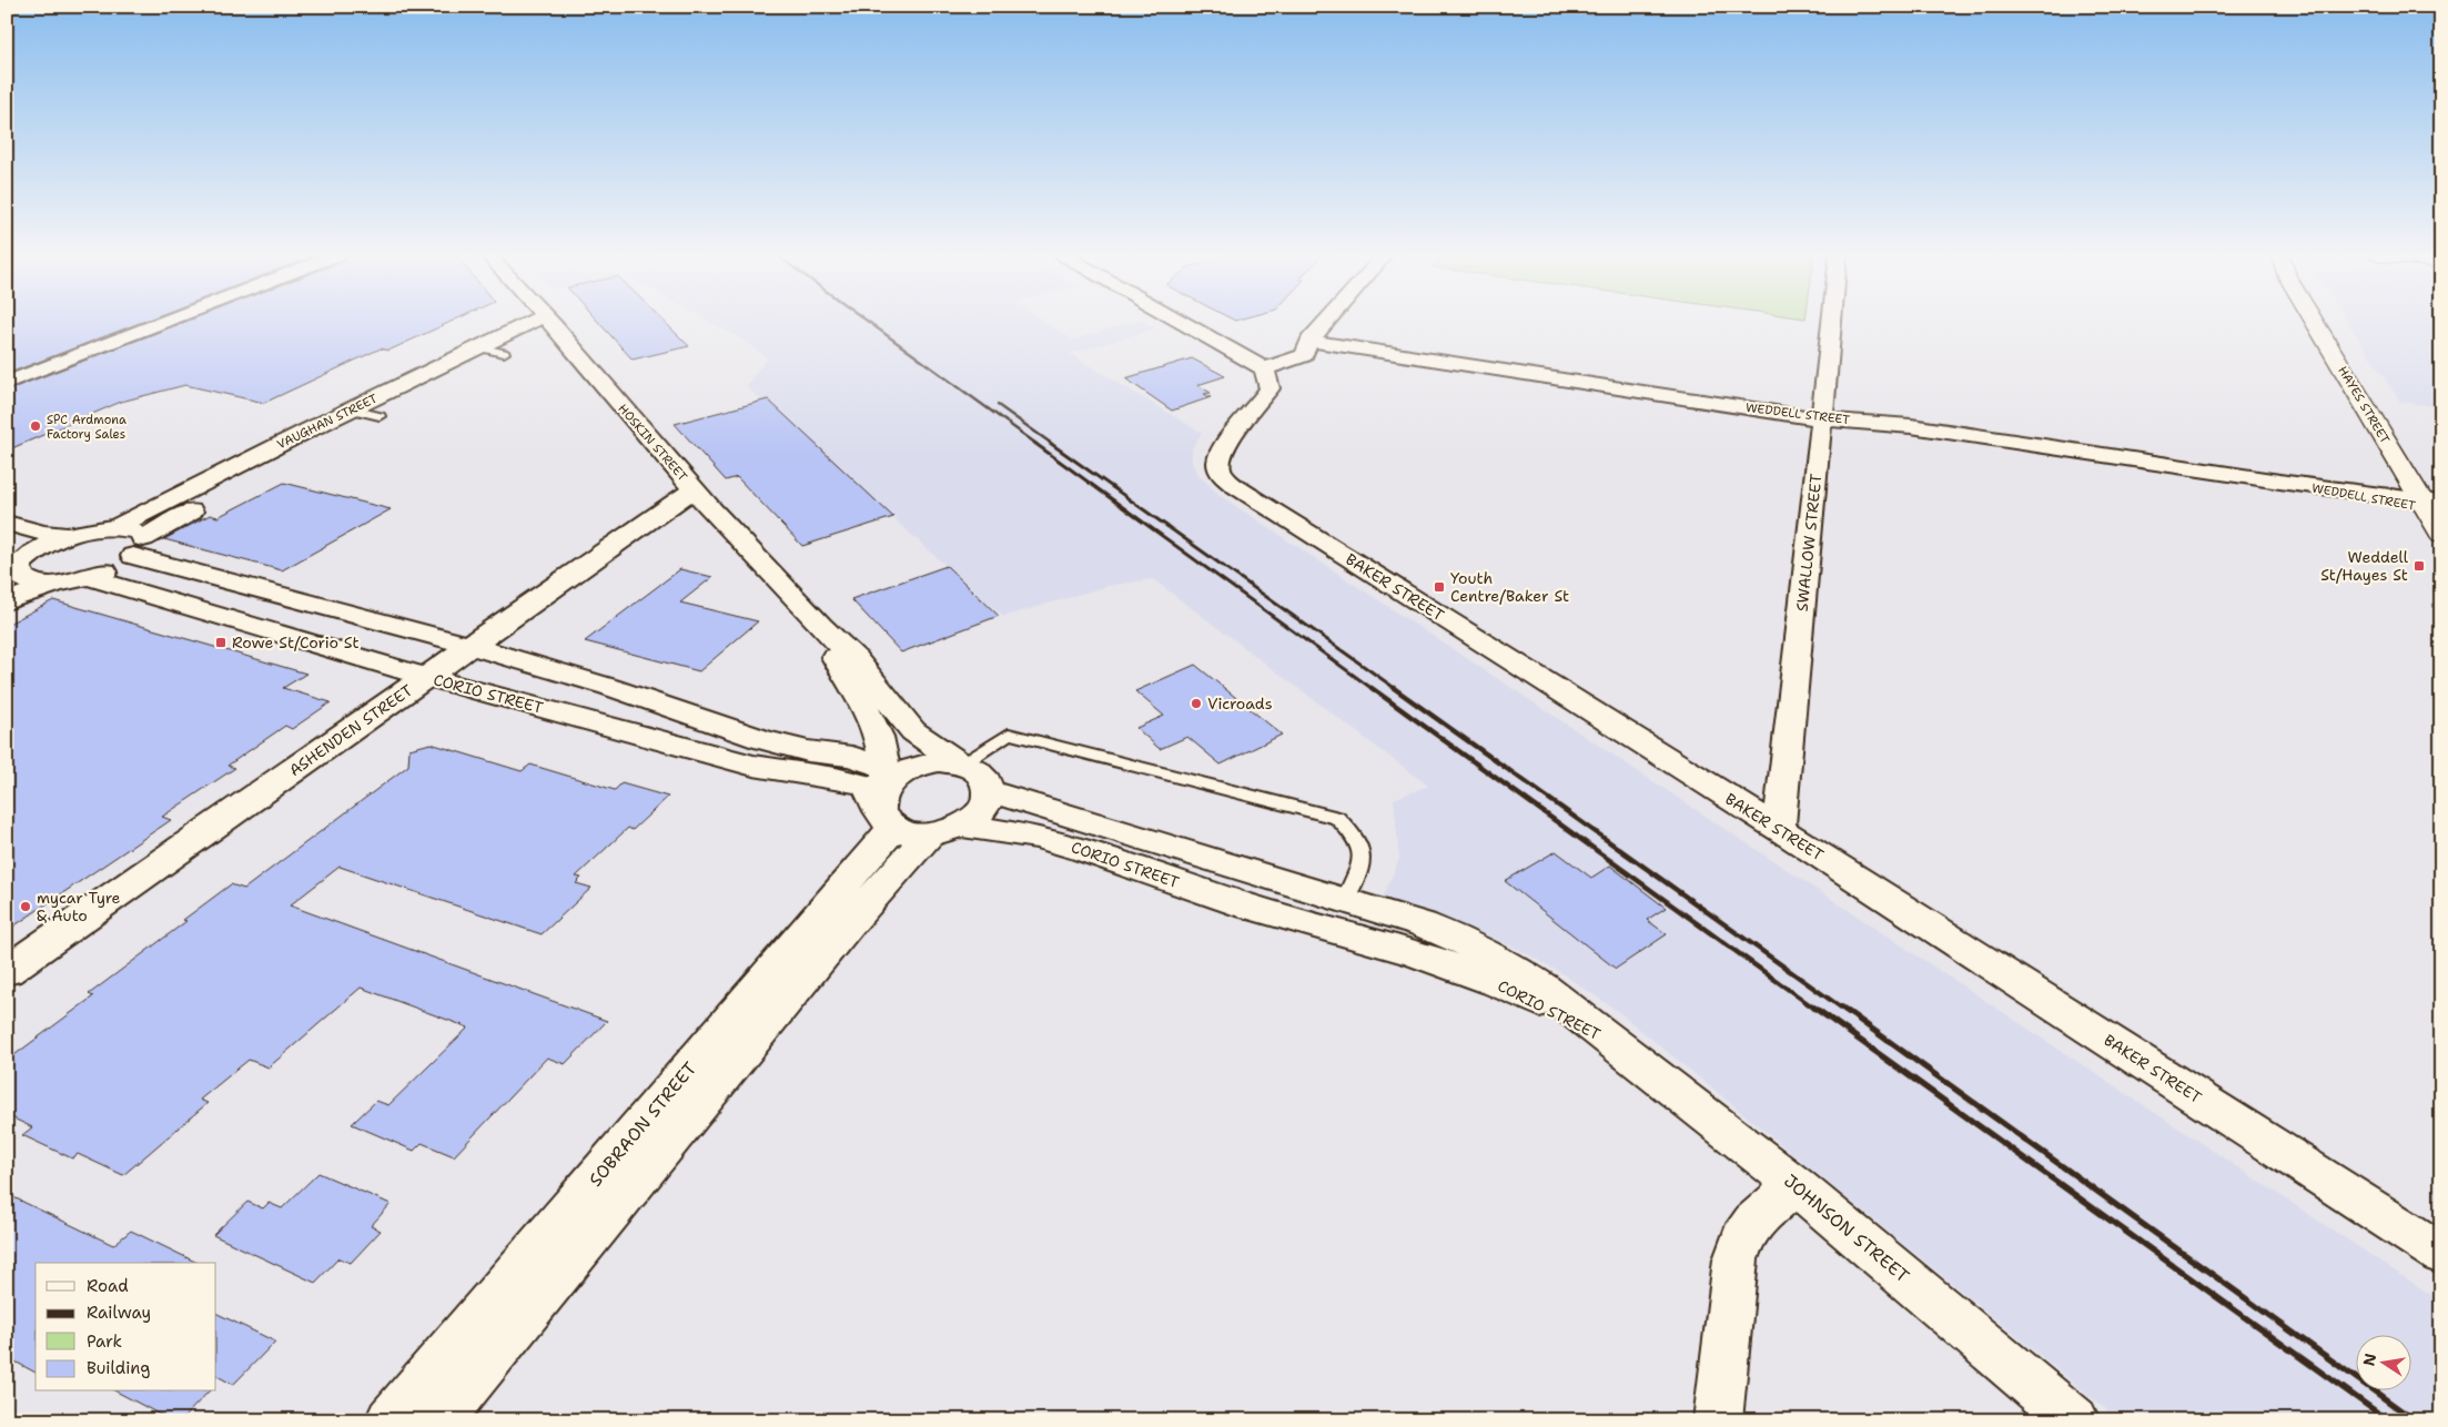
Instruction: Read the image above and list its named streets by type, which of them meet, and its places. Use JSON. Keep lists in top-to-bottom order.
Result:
{
  "streets": {
    "street": [
      "HAYES STREET",
      "WEDDELL STREET",
      "VAUGHAN STREET",
      "HOSKIN STREET",
      "SWALLOW STREET",
      "BAKER STREET",
      "CORIO STREET",
      "ASHENDEN STREET",
      "SOBRAON STREET",
      "JOHNSON STREET"
    ]
  },
  "crossings": [
    ["HAYES STREET", "WEDDELL STREET"],
    ["WEDDELL STREET", "SWALLOW STREET"],
    ["VAUGHAN STREET", "HOSKIN STREET"],
    ["VAUGHAN STREET", "CORIO STREET"],
    ["HOSKIN STREET", "CORIO STREET"],
    ["HOSKIN STREET", "ASHENDEN STREET"],
    ["HOSKIN STREET", "SOBRAON STREET"],
    ["SWALLOW STREET", "BAKER STREET"],
    ["CORIO STREET", "ASHENDEN STREET"],
    ["CORIO STREET", "SOBRAON STREET"],
    ["CORIO STREET", "JOHNSON STREET"]
  ],
  "places": {
    "other": ["SPC Ardmona Factory Sales", "Vicroads", "mycar Tyre & Auto"],
    "transit": ["Weddell St/Hayes St", "Youth Centre/Baker St", "Rowe St/Corio St"]
  },
  "legend": [
    "Road",
    "Railway",
    "Park",
    "Building"
  ],
  "north": "left"
}
